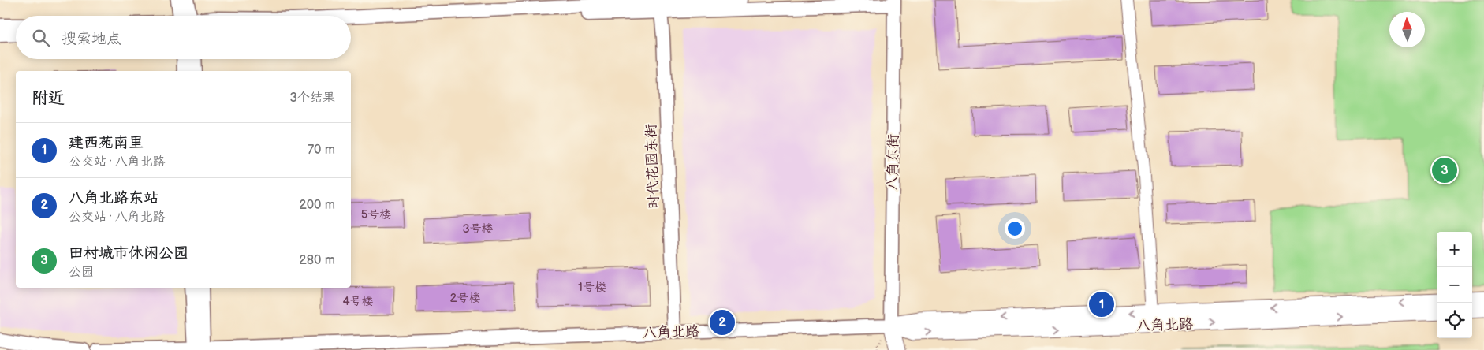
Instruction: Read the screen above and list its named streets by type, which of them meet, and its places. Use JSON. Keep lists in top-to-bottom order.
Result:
{
  "streets": {
    "main road": ["八角东街", "八角北路"],
    "street": ["时代花园东街"]
  },
  "crossings": [
    ["八角东街", "八角北路"],
    ["时代花园东街", "八角北路"]
  ],
  "house_numbers": [
    "5号楼",
    "3号楼",
    "1号楼",
    "2号楼",
    "4号楼"
  ],
  "north": "top",
  "page": {
    "search": "搜索地点",
    "heading": ["附近", "3个结果"],
    "list": [
      {
        "mark": "1",
        "name": "建西苑南里",
        "note": "公交站 · 八角北路",
        "value": "70 m"
      },
      {
        "mark": "2",
        "name": "八角北路东站",
        "note": "公交站 · 八角北路",
        "value": "200 m"
      },
      {
        "mark": "3",
        "name": "田村城市休闲公园",
        "note": "公园",
        "value": "280 m"
      }
    ],
    "pins": ["3", "1", "2"],
    "map_buttons": ["+", "−"]
  }
}
